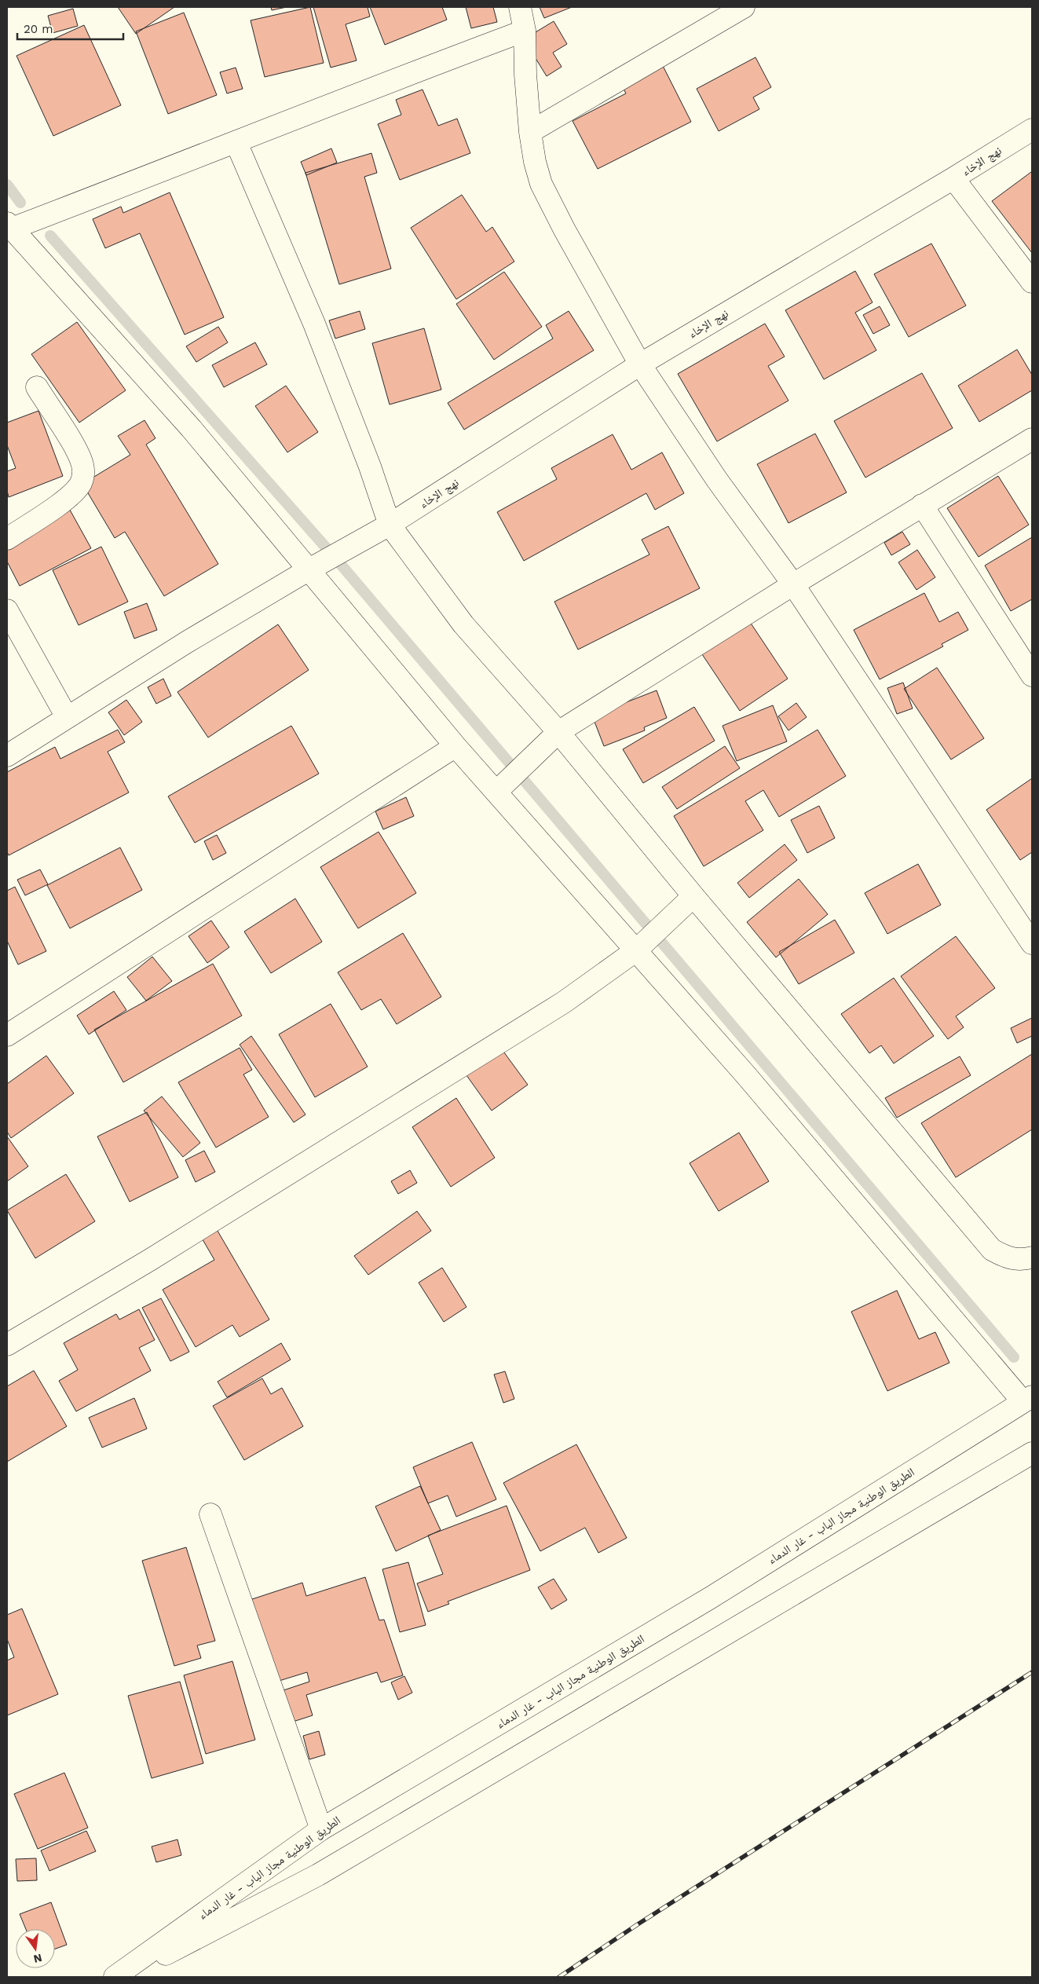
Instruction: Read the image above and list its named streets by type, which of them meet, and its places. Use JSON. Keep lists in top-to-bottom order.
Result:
{
  "streets": {
    "street": ["نهج الإخاء", "الطريق الوطنية مجاز الباب - غار الدماء"]
  },
  "scale_bar": "20 m",
  "north": "bottom"
}
